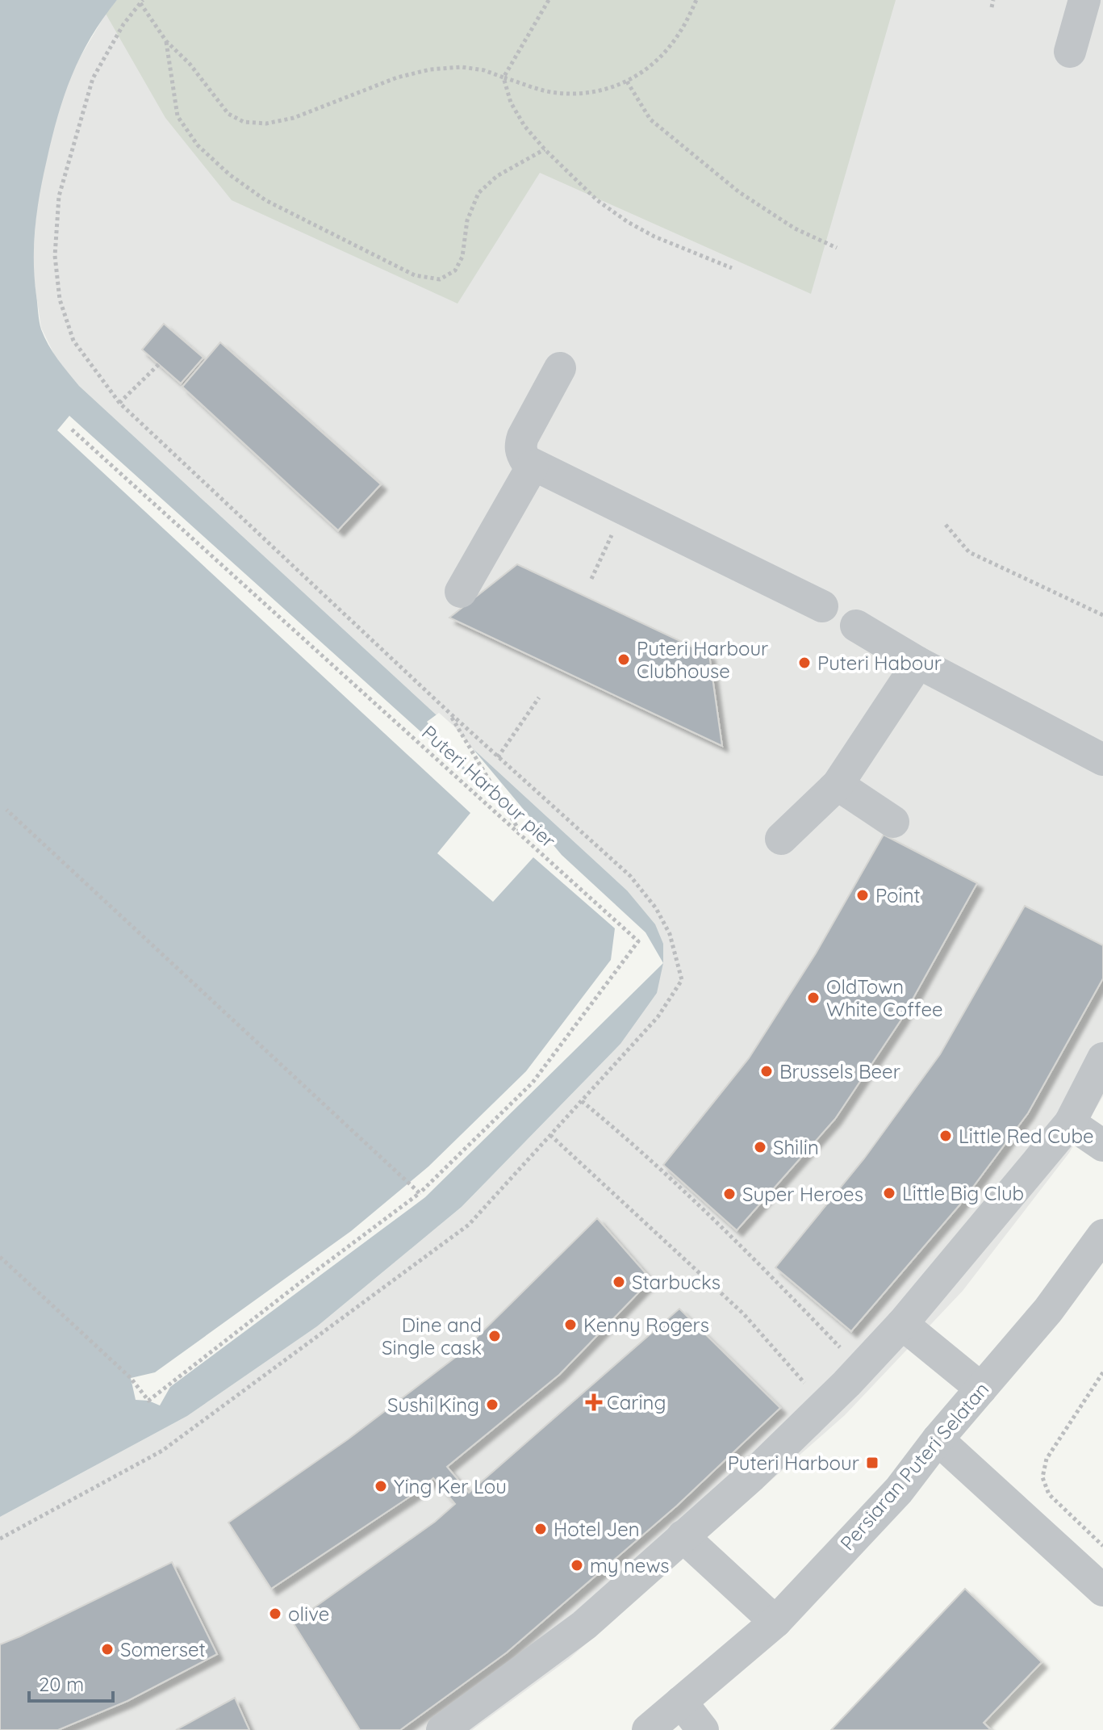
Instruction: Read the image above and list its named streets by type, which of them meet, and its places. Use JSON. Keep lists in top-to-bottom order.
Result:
{
  "streets": {
    "street": ["Persiaran Puteri Selatan"],
    "path": ["Puteri Harbour pier"]
  },
  "places": {
    "other": [
      "Puteri Harbour Clubhouse",
      "Puteri Habour",
      "Point",
      "OldTown White Coffee",
      "Brussels Beer",
      "Little Red Cube",
      "Shilin",
      "Little Big Club",
      "Super Heroes",
      "Starbucks",
      "Kenny Rogers",
      "Dine and Single cask",
      "Sushi King",
      "Ying Ker Lou",
      "Hotel Jen",
      "my news",
      "olive",
      "Somerset"
    ],
    "health": ["Caring"],
    "transit": ["Puteri Harbour"]
  },
  "scale_bar": "20 m"
}
